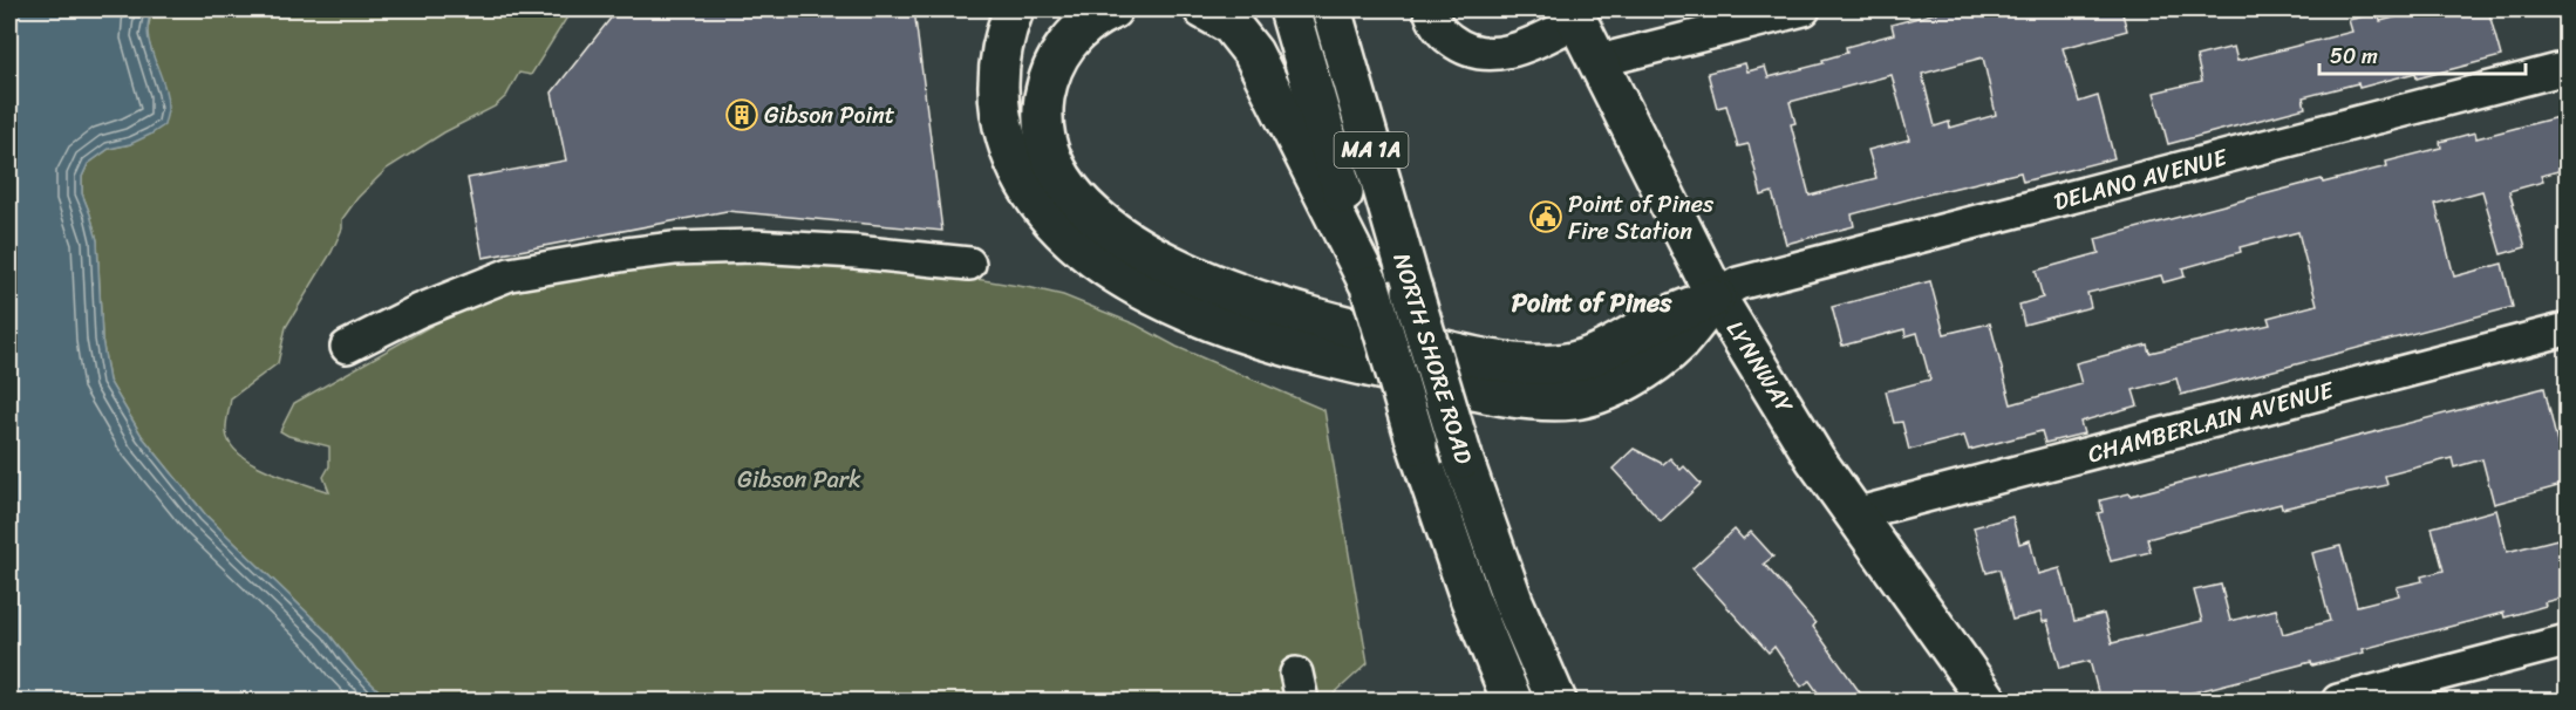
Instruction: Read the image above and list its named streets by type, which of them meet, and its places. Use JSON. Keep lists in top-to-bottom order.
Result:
{
  "streets": {
    "main road": ["MA 1A", "NORTH SHORE ROAD", "LYNNWAY"],
    "street": ["DELANO AVENUE", "CHAMBERLAIN AVENUE"]
  },
  "crossings": [
    ["DELANO AVENUE", "LYNNWAY"],
    ["LYNNWAY", "CHAMBERLAIN AVENUE"]
  ],
  "districts": ["Point of Pines"],
  "parks": ["Gibson Park"],
  "places": {
    "building": ["Gibson Point"],
    "public building": ["Point of Pines Fire Station"]
  },
  "scale_bar": "50 m"
}
